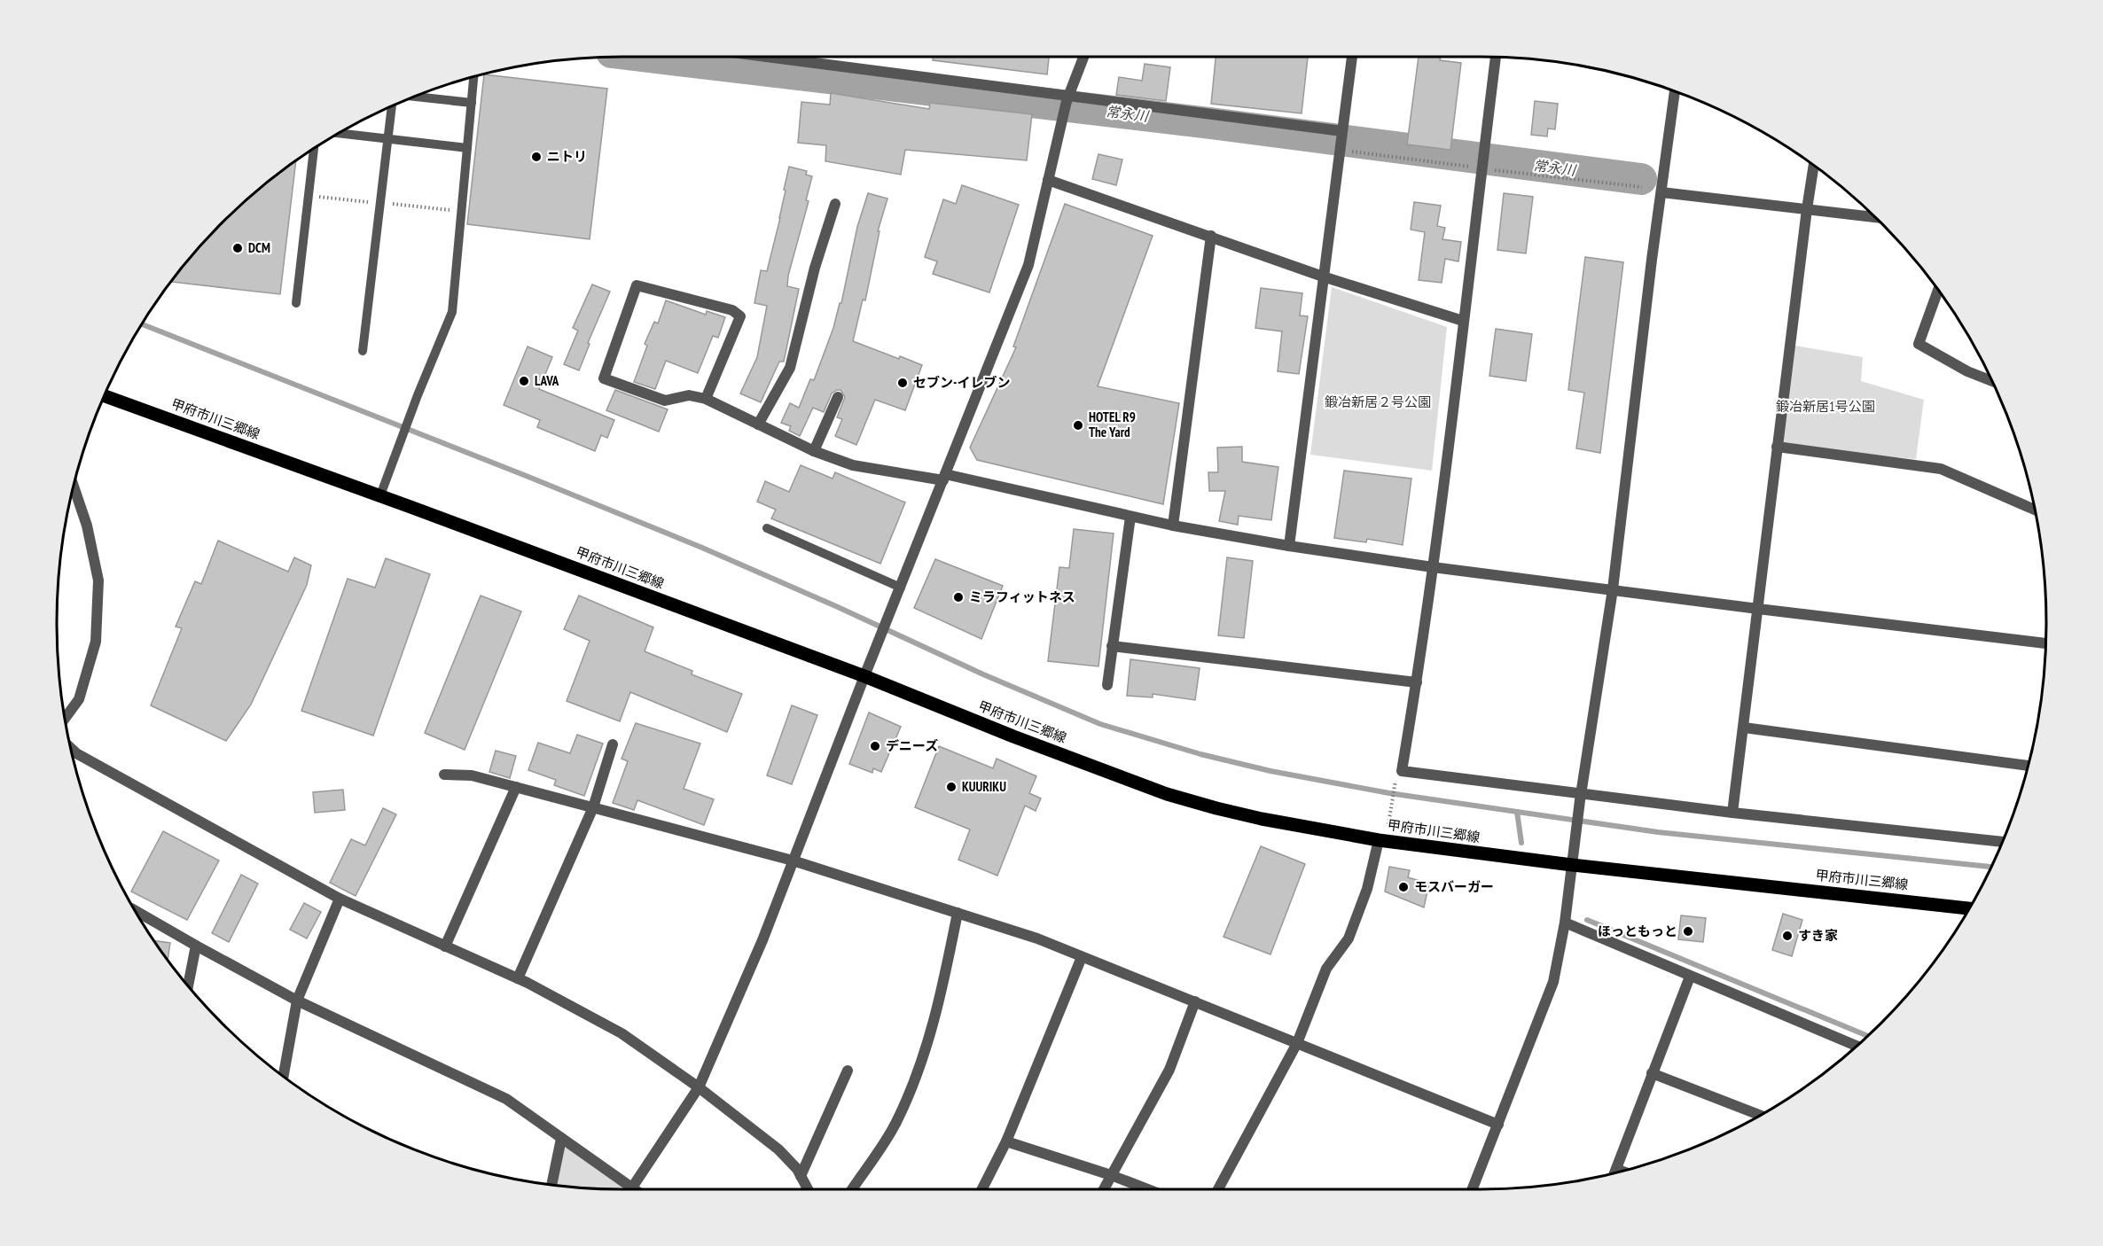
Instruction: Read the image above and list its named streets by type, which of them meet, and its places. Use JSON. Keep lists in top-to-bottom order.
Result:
{
  "streets": {
    "main road": ["甲府市川三郷線"]
  },
  "water": ["常永川"],
  "parks": ["鍛冶新居２号公園", "鍛冶新居1号公園"],
  "places": [
    "ニトリ",
    "DCM",
    "LAVA",
    "セブン-イレブン",
    "HOTEL R9 The Yard",
    "ミラフィットネス",
    "デニーズ",
    "KUURIKU",
    "モスバーガー",
    "ほっともっと",
    "すき家"
  ]
}
